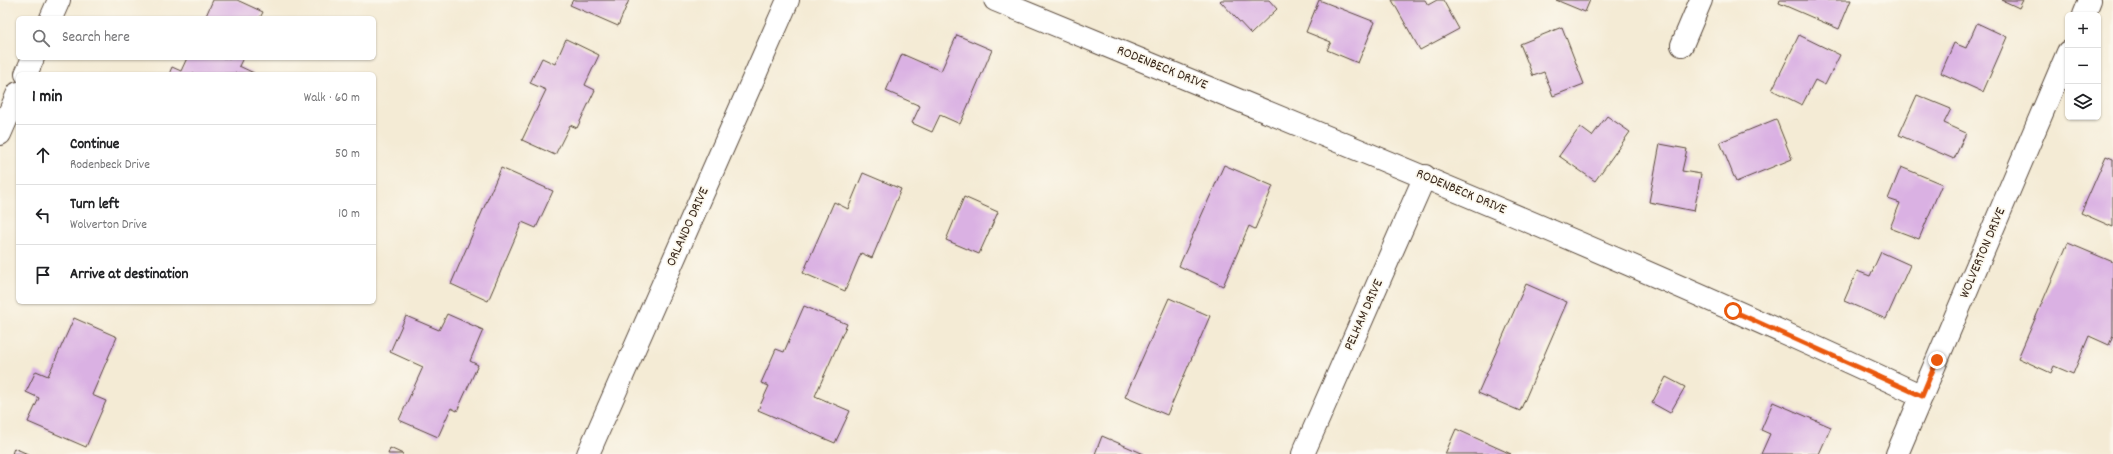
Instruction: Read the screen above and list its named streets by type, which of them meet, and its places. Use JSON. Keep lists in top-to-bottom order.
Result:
{
  "streets": {
    "street": [
      "RODENBECK DRIVE",
      "ORLANDO DRIVE",
      "WOLVERTON DRIVE",
      "PELHAM DRIVE"
    ]
  },
  "crossings": [
    ["RODENBECK DRIVE", "WOLVERTON DRIVE"],
    ["RODENBECK DRIVE", "PELHAM DRIVE"]
  ],
  "page": {
    "map_buttons": ["+", "−"],
    "search": "Search here",
    "heading": ["1 min", "Walk · 60 m"],
    "list": [
      ["Continue", "Rodenbeck Drive", "50 m"],
      ["Turn left", "Wolverton Drive", "10 m"],
      "Arrive at destination"
    ]
  }
}
